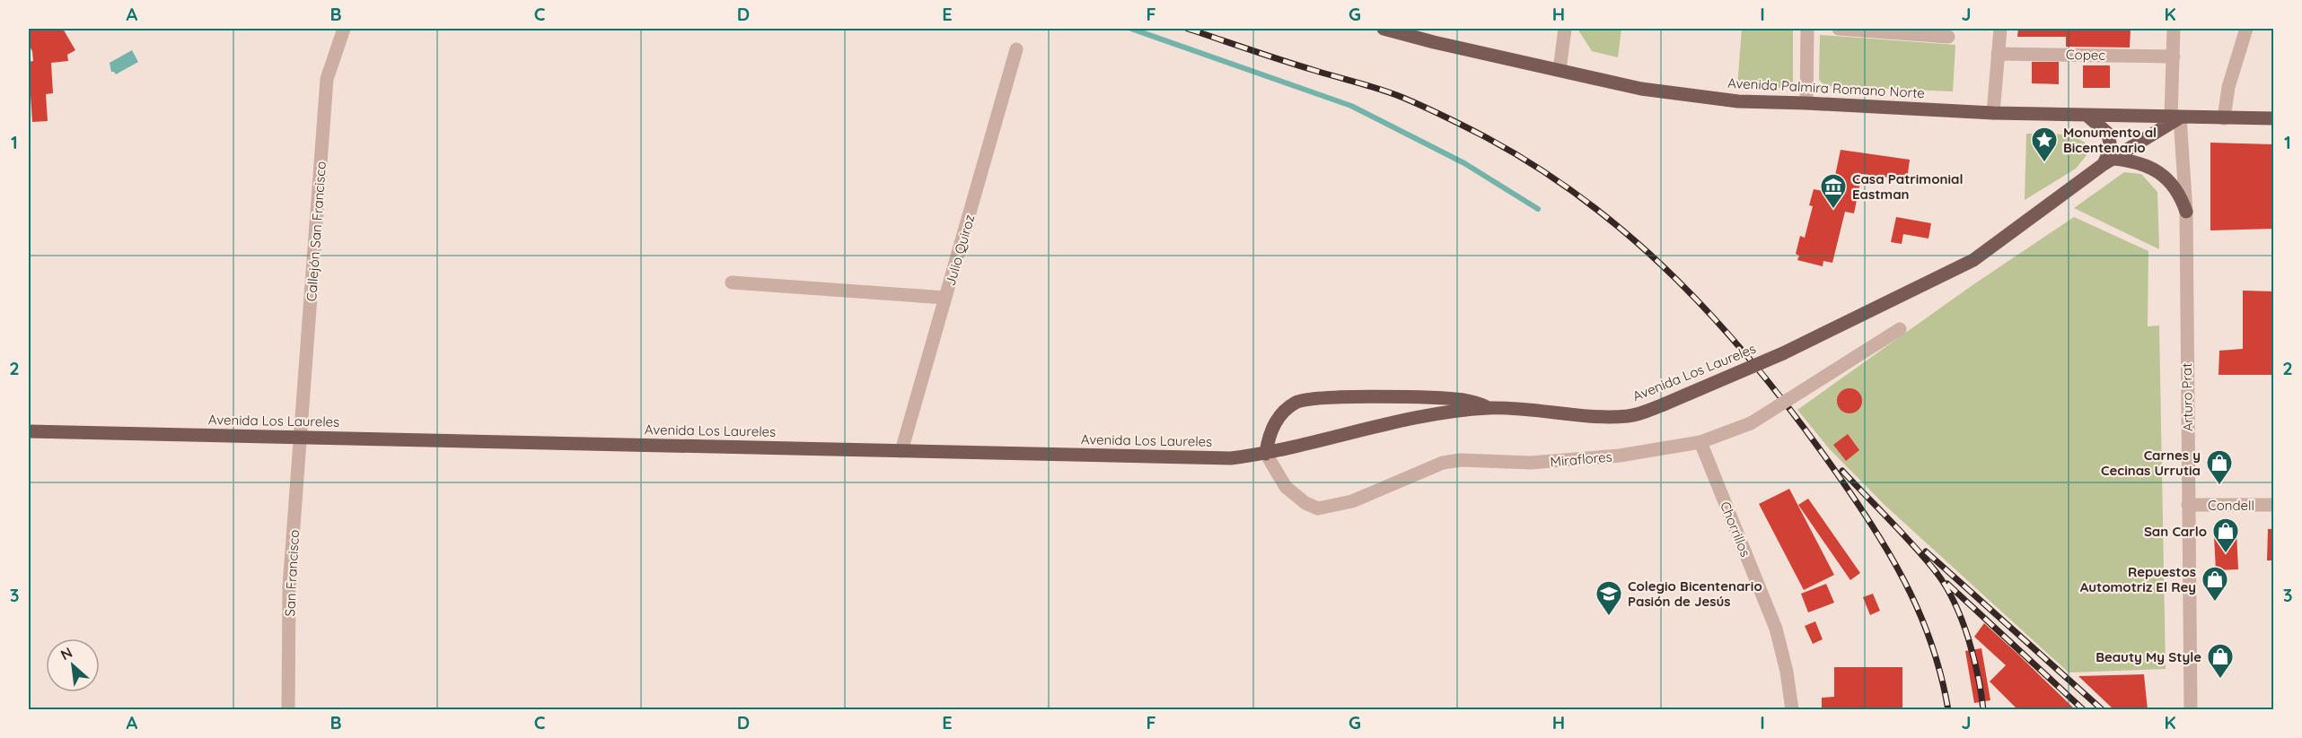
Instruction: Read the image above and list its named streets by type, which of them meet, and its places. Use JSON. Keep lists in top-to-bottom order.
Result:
{
  "streets": {
    "main road": ["Avenida Palmira Romano Norte", "Avenida Los Laureles"],
    "street": [
      "Copec",
      "Callejón San Francisco",
      "Julio Quiroz",
      "Arturo Prat",
      "Miraflores",
      "Condell",
      "Chorrillos",
      "San Francisco"
    ]
  },
  "crossings": [
    ["Avenida Palmira Romano Norte", "Avenida Los Laureles"],
    ["Avenida Palmira Romano Norte", "Arturo Prat"],
    ["Callejón San Francisco", "Avenida Los Laureles"],
    ["Callejón San Francisco", "San Francisco"],
    ["Julio Quiroz", "Avenida Los Laureles"],
    ["Avenida Los Laureles", "Arturo Prat"],
    ["Avenida Los Laureles", "Miraflores"],
    ["Avenida Los Laureles", "San Francisco"],
    ["Arturo Prat", "Condell"],
    ["Miraflores", "Chorrillos"]
  ],
  "places": {
    "place": ["Monumento al Bicentenario"],
    "museum": ["Casa Patrimonial Eastman"],
    "shop": [
      "Carnes y Cecinas Urrutia",
      "San Carlo",
      "Repuestos Automotriz El Rey",
      "Beauty My Style"
    ],
    "school or university": ["Colegio Bicentenario Pasión de Jesús"]
  },
  "north": "top left",
  "grid": {
    "columns": [
      "A",
      "B",
      "C",
      "D",
      "E",
      "F",
      "G",
      "H",
      "I",
      "J",
      "K"
    ],
    "rows": ["1", "2", "3"]
  }
}
